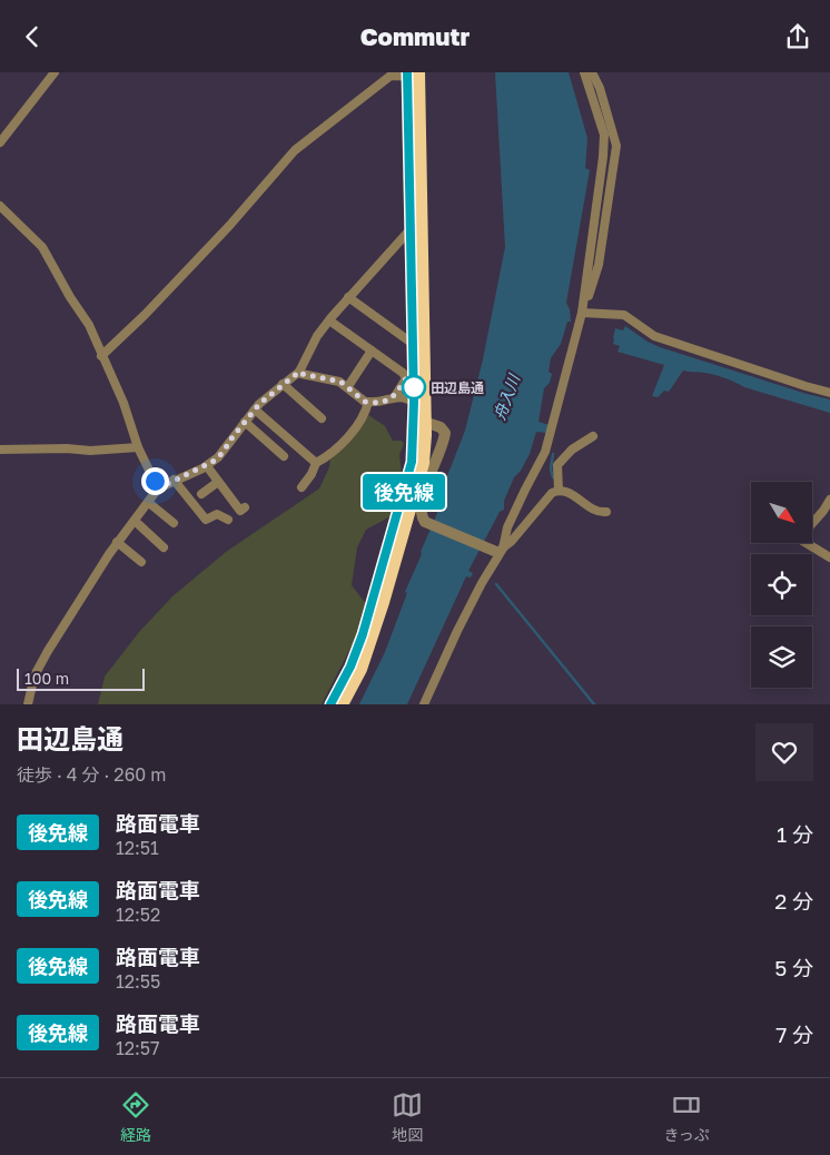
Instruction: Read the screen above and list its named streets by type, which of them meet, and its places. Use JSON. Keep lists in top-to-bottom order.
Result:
{
  "water": ["舟入川"],
  "places": ["田辺島通"],
  "lines": ["tram line 後免線"],
  "scale_bar": "100 m",
  "north": "bottom right",
  "page": {
    "header": "Commutr",
    "on_map": "後免線",
    "scale": "100 m",
    "heading": ["田辺島通", "徒歩 · 4 分 · 260 m"],
    "list": [
      {
        "mark": "後免線",
        "name": "路面電車",
        "note": "12:51",
        "value": "1 分"
      },
      {
        "mark": "後免線",
        "name": "路面電車",
        "note": "12:52",
        "value": "2 分"
      },
      {
        "mark": "後免線",
        "name": "路面電車",
        "note": "12:55",
        "value": "5 分"
      },
      {
        "mark": "後免線",
        "name": "路面電車",
        "note": "12:57",
        "value": "7 分"
      }
    ],
    "tabs": ["経路", "地図", "きっぷ"]
  }
}
